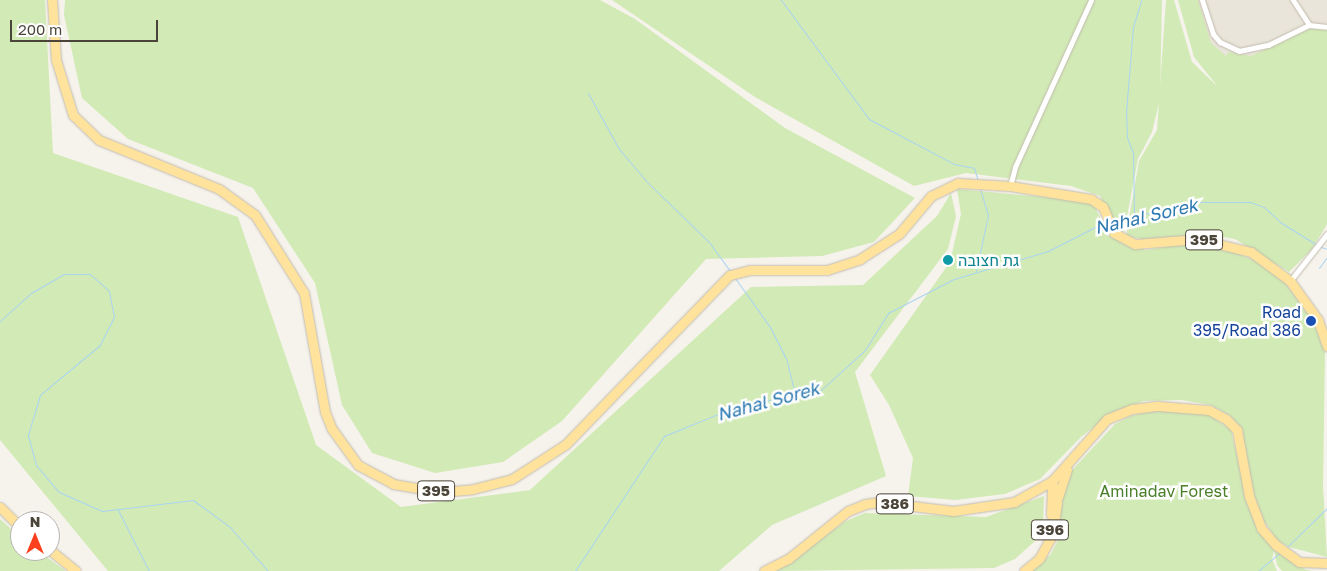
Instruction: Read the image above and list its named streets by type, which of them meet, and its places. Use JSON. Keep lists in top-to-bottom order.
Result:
{
  "streets": {
    "main road": ["395", "386", "396"]
  },
  "crossings": [
    ["386", "396"]
  ],
  "water": ["Nahal Sorek"],
  "parks": ["Aminadav Forest"],
  "places": ["גת חצובה", "Road 395/Road 386"],
  "scale_bar": "200 m",
  "north": "top"
}
